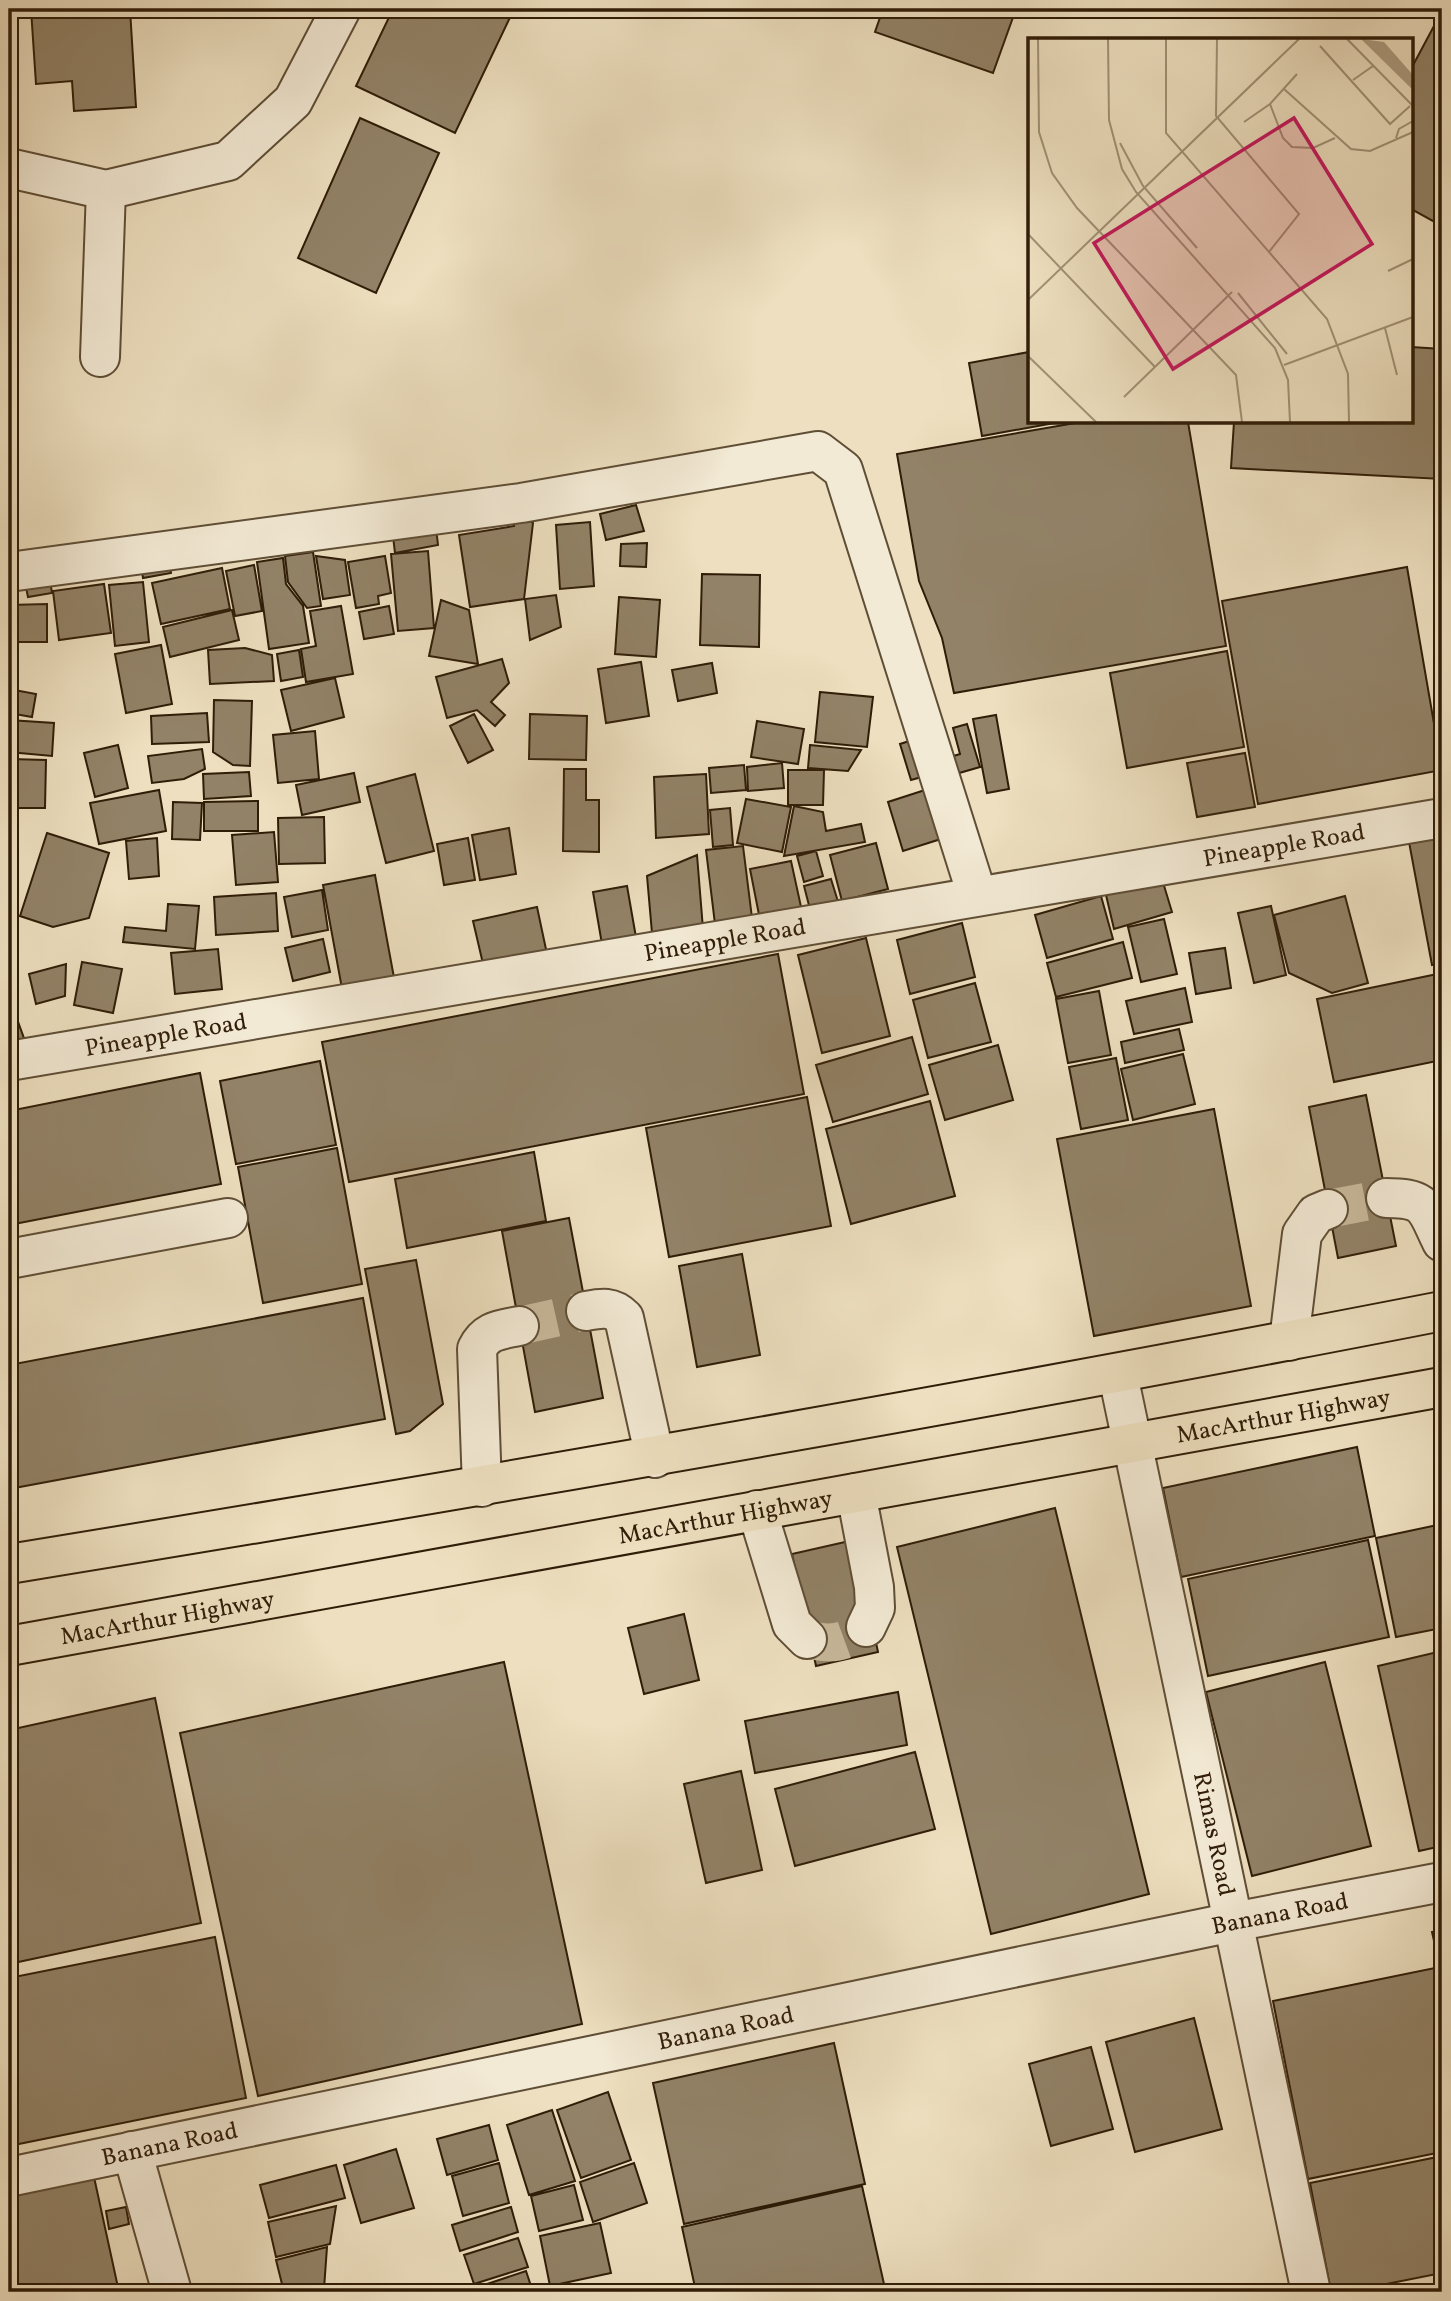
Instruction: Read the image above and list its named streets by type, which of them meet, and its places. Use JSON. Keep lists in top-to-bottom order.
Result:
{
  "streets": {
    "highway": ["MacArthur Highway"],
    "street": ["Pineapple Road", "Rimas Road", "Banana Road"]
  },
  "crossings": [
    ["MacArthur Highway", "Rimas Road"],
    ["Rimas Road", "Banana Road"]
  ]
}
